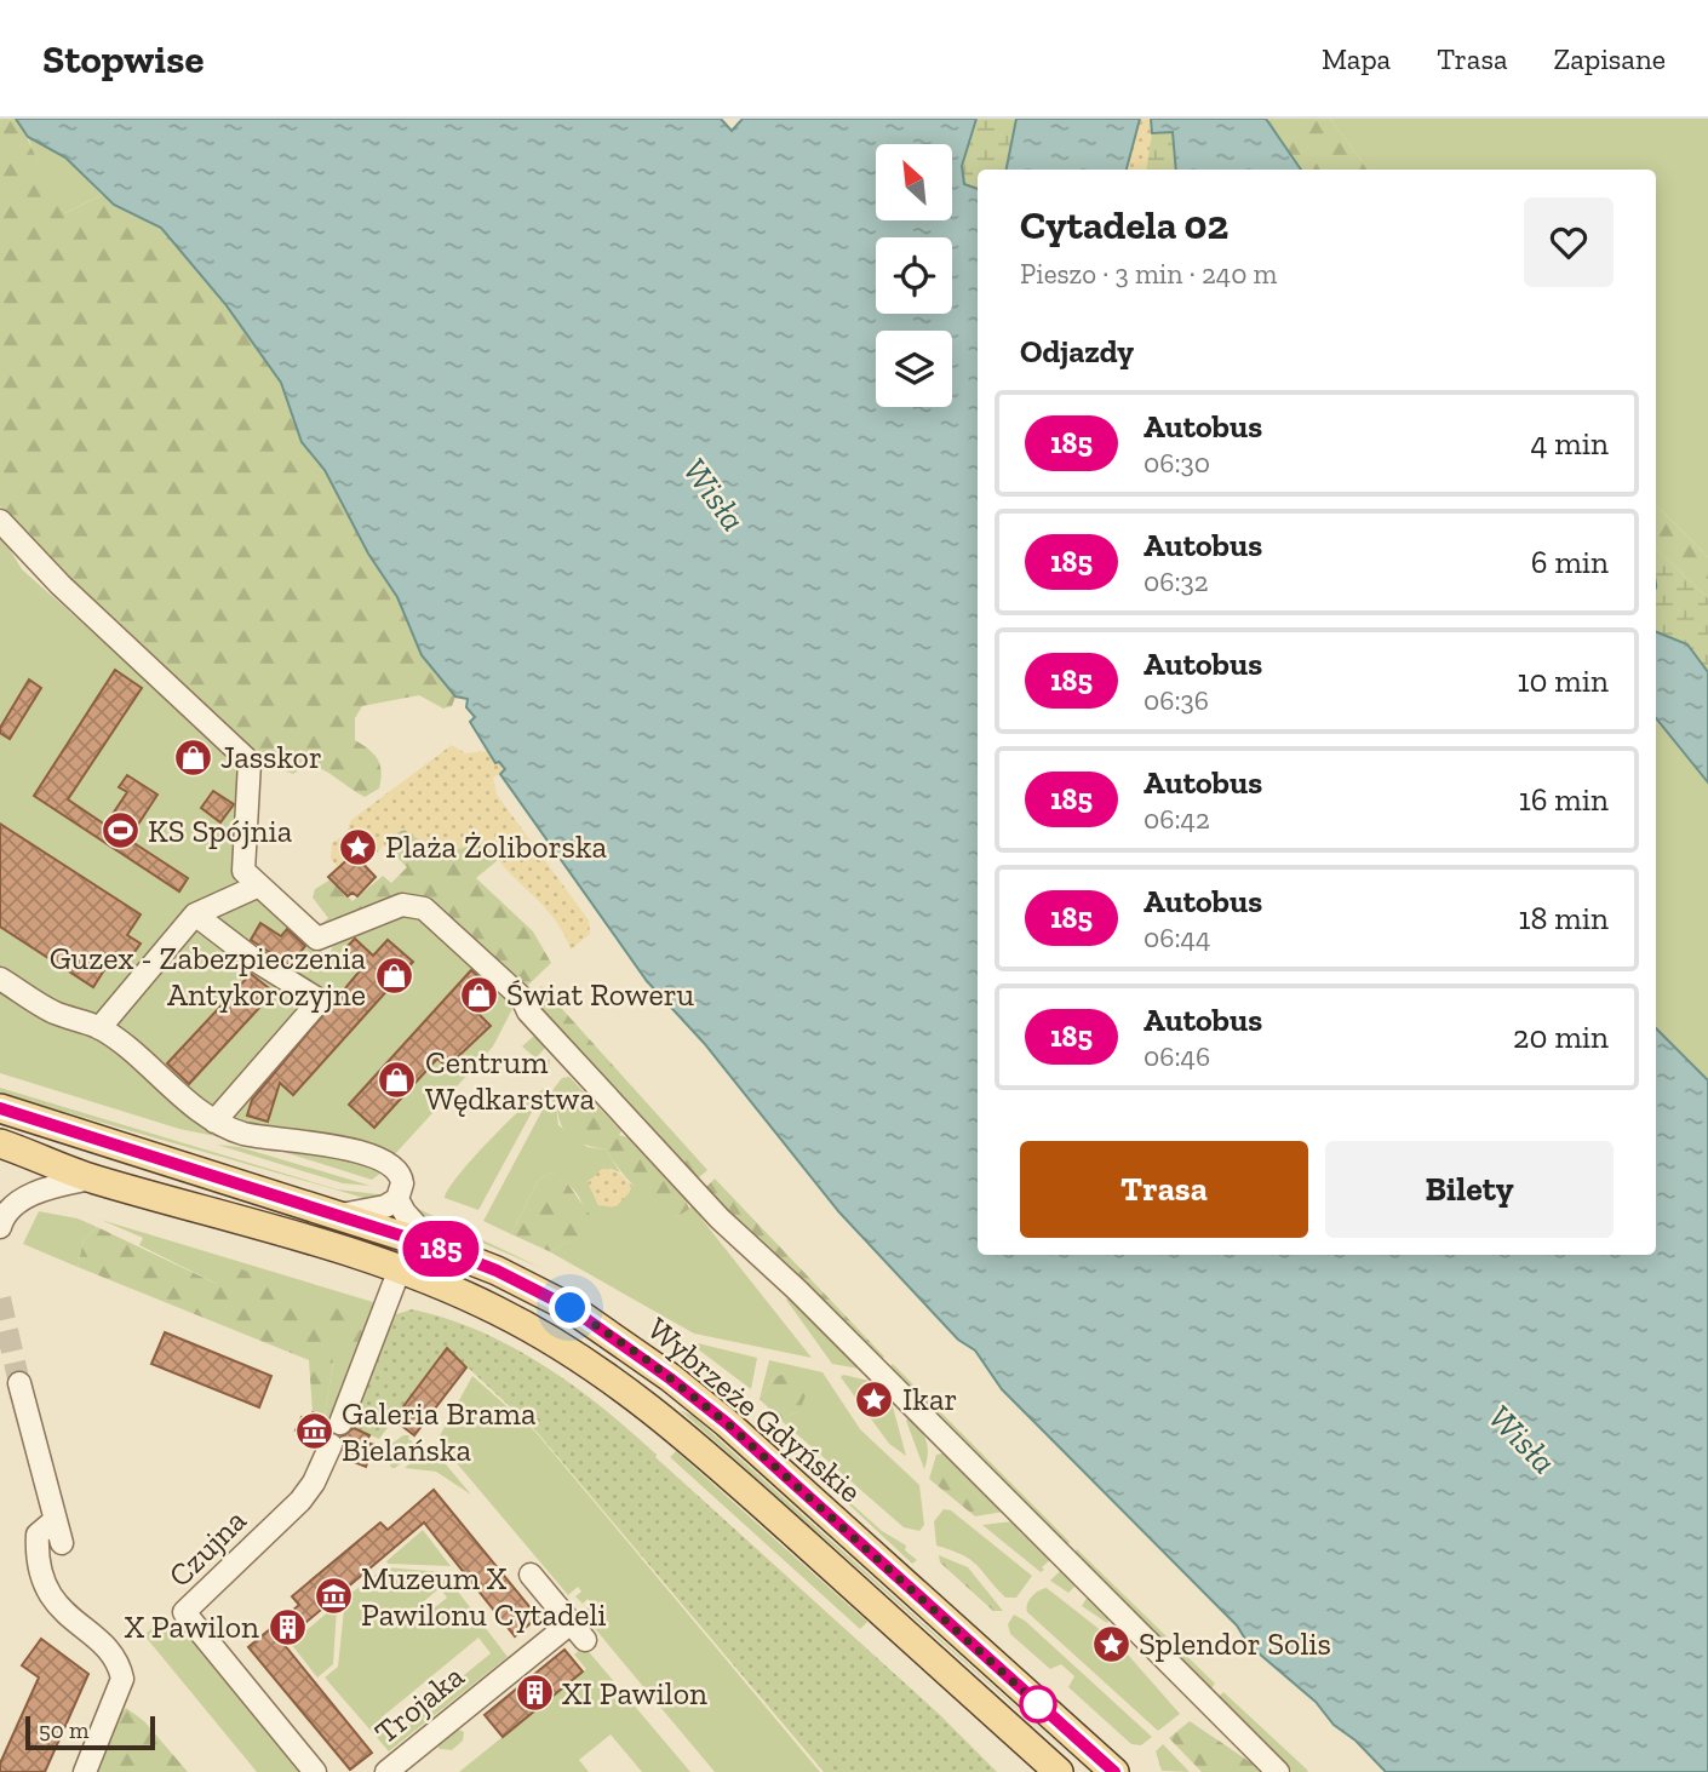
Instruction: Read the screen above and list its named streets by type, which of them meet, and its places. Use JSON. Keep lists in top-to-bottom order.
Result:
{
  "streets": {
    "main road": ["Wybrzeże Gdyńskie"],
    "street": ["Czujna", "Trojaka"]
  },
  "water": ["Wisła"],
  "places": {
    "shop": [
      "Jasskor",
      "Guzex - Zabezpieczenia Antykorozyjne",
      "Świat Roweru",
      "Centrum Wędkarstwa"
    ],
    "sports": ["KS Spójnia"],
    "place": ["Plaża Żoliborska", "Ikar", "Splendor Solis"],
    "museum": ["Galeria Brama Bielańska", "Muzeum X Pawilonu Cytadeli"],
    "building": ["X Pawilon", "XI Pawilon"]
  },
  "lines": ["bus line 185"],
  "scale_bar": "50 m",
  "north": "top left",
  "page": {
    "header": "Stopwise",
    "nav": ["Mapa", "Trasa", "Zapisane"],
    "on_map": "185",
    "heading": [
      ["Cytadela 02", "Pieszo · 3 min · 240 m"],
      "Odjazdy"
    ],
    "list": [
      {
        "mark": "185",
        "name": "Autobus",
        "note": "06:30",
        "value": "4 min"
      },
      {
        "mark": "185",
        "name": "Autobus",
        "note": "06:32",
        "value": "6 min"
      },
      {
        "mark": "185",
        "name": "Autobus",
        "note": "06:36",
        "value": "10 min"
      },
      {
        "mark": "185",
        "name": "Autobus",
        "note": "06:42",
        "value": "16 min"
      },
      {
        "mark": "185",
        "name": "Autobus",
        "note": "06:44",
        "value": "18 min"
      },
      {
        "mark": "185",
        "name": "Autobus",
        "note": "06:46",
        "value": "20 min"
      }
    ],
    "buttons": ["Trasa", "Bilety"],
    "scale": "50 m"
  }
}
